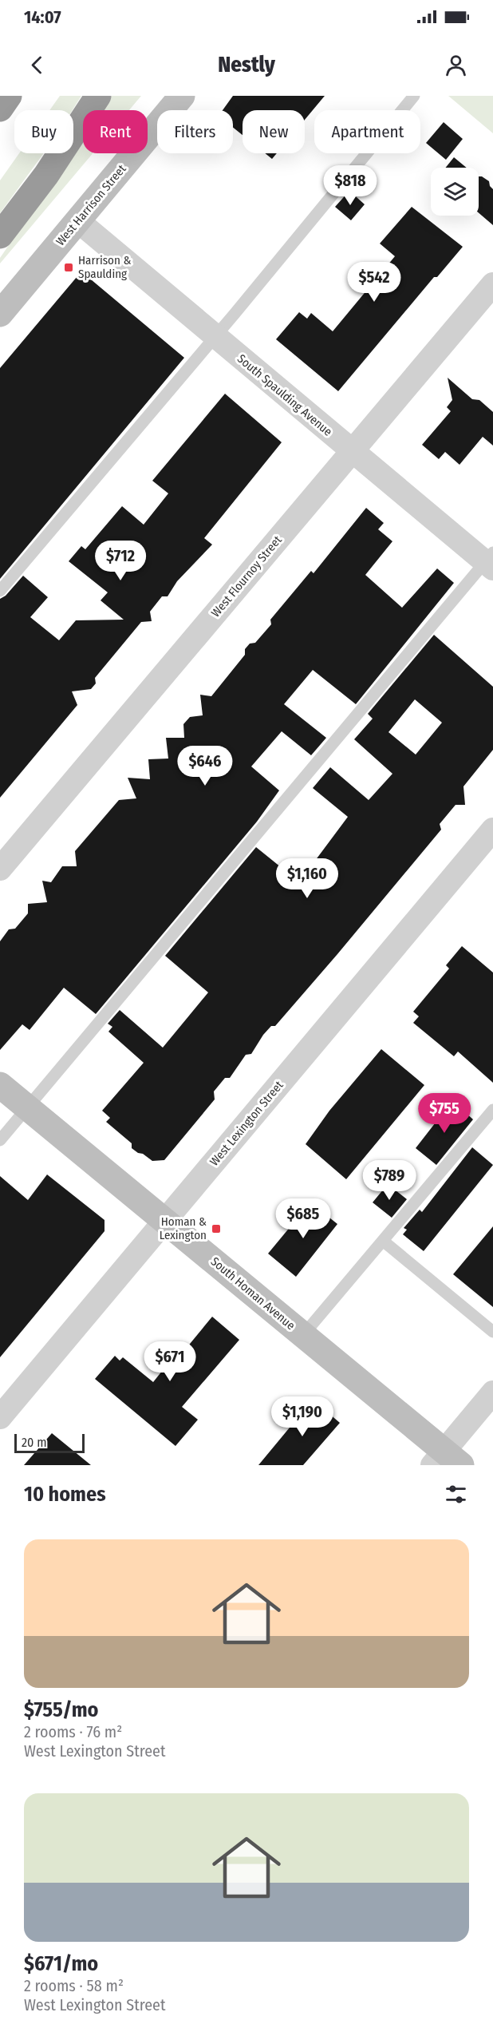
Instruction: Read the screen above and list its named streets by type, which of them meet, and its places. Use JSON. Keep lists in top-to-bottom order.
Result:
{
  "streets": {
    "street": [
      "West Harrison Street",
      "South Spaulding Avenue",
      "West Flournoy Street",
      "West Lexington Street",
      "South Homan Avenue"
    ]
  },
  "crossings": [
    ["West Harrison Street", "South Spaulding Avenue"],
    ["South Spaulding Avenue", "West Flournoy Street"],
    ["West Lexington Street", "South Homan Avenue"]
  ],
  "places": {
    "transit": ["Harrison & Spaulding", "Homan & Lexington"]
  },
  "scale_bar": "20 m",
  "page": {
    "status": "14:07",
    "header": "Nestly",
    "chip": [
      "Buy",
      "Rent",
      "Filters",
      "New",
      "Apartment"
    ],
    "price": [
      "$818",
      "$542",
      "$712",
      "$646",
      "$1,160",
      "$755",
      "$789",
      "$685",
      "$671",
      "$1,190"
    ],
    "scale": "20 m",
    "heading": "10 homes",
    "list": [
      {
        "name": "$755/mo",
        "note": "2 rooms · 76 m² · West Lexington Street"
      },
      {
        "name": "$671/mo",
        "note": "2 rooms · 58 m² · West Lexington Street"
      }
    ]
  }
}
